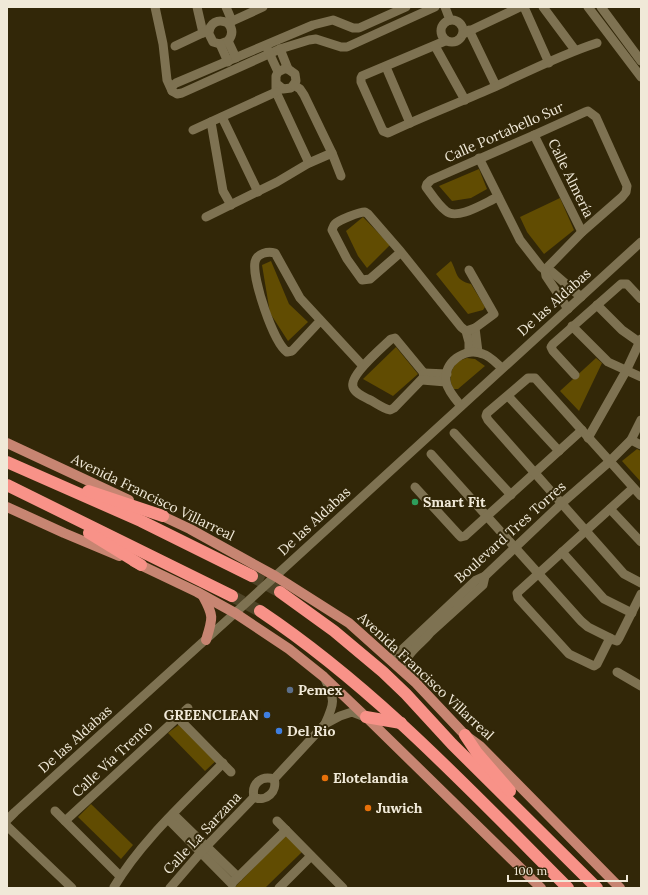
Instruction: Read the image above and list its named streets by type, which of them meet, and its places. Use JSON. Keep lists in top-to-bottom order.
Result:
{
  "streets": {
    "highway": ["Avenida Francisco Villarreal"],
    "street": [
      "Calle Portabello Sur",
      "Calle Almería",
      "De las Aldabas",
      "Boulevard Tres Torres",
      "Calle Vía Trento",
      "Calle La Sarzana"
    ]
  },
  "crossings": [
    ["Calle Portabello Sur", "Calle Almería"],
    ["De las Aldabas", "Avenida Francisco Villarreal"],
    ["Avenida Francisco Villarreal", "Boulevard Tres Torres"]
  ],
  "places": [
    "Smart Fit",
    "Pemex",
    "GREENCLEAN",
    "Del Rio",
    "Elotelandia",
    "Juwich"
  ],
  "scale_bar": "100 m"
}
